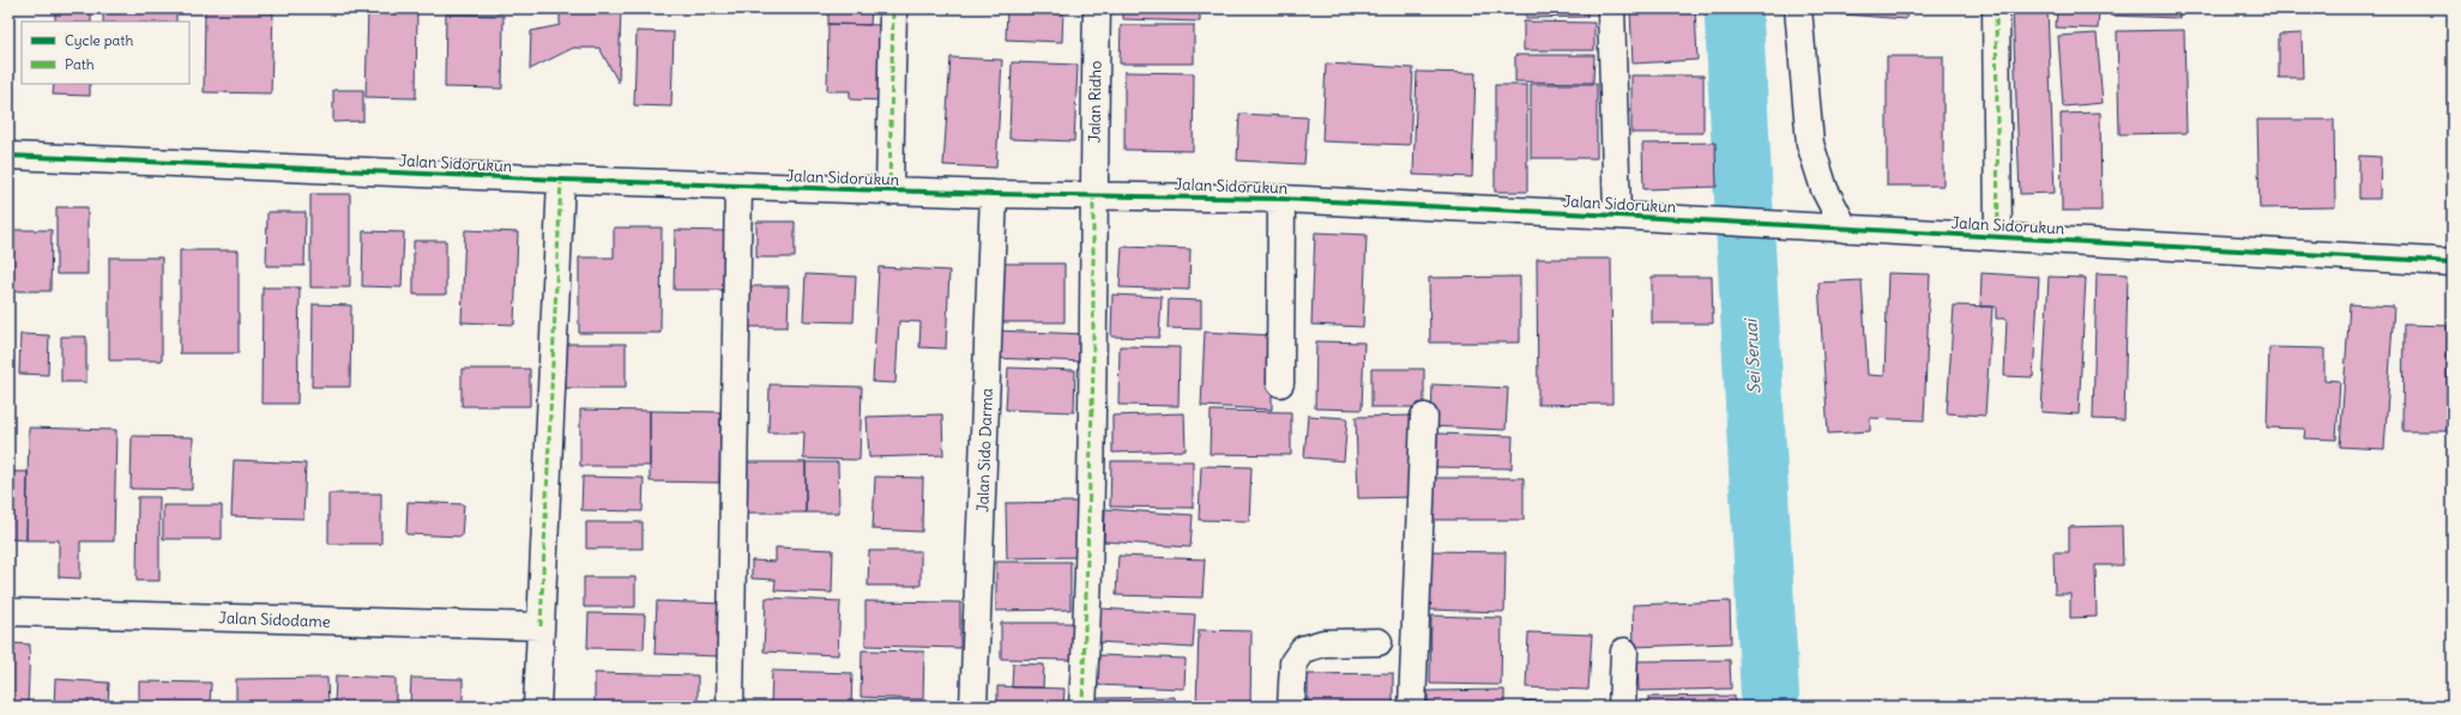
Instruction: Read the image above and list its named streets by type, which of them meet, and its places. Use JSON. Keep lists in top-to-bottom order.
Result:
{
  "streets": {
    "street": [
      "Jalan Ridho",
      "Jalan Sidorukun",
      "Jalan Sido Darma",
      "Jalan Sidodame"
    ]
  },
  "crossings": [
    ["Jalan Ridho", "Jalan Sidorukun"],
    ["Jalan Sidorukun", "Jalan Sido Darma"]
  ],
  "water": ["Sei Seruai"],
  "legend": ["Cycle path", "Path"]
}
